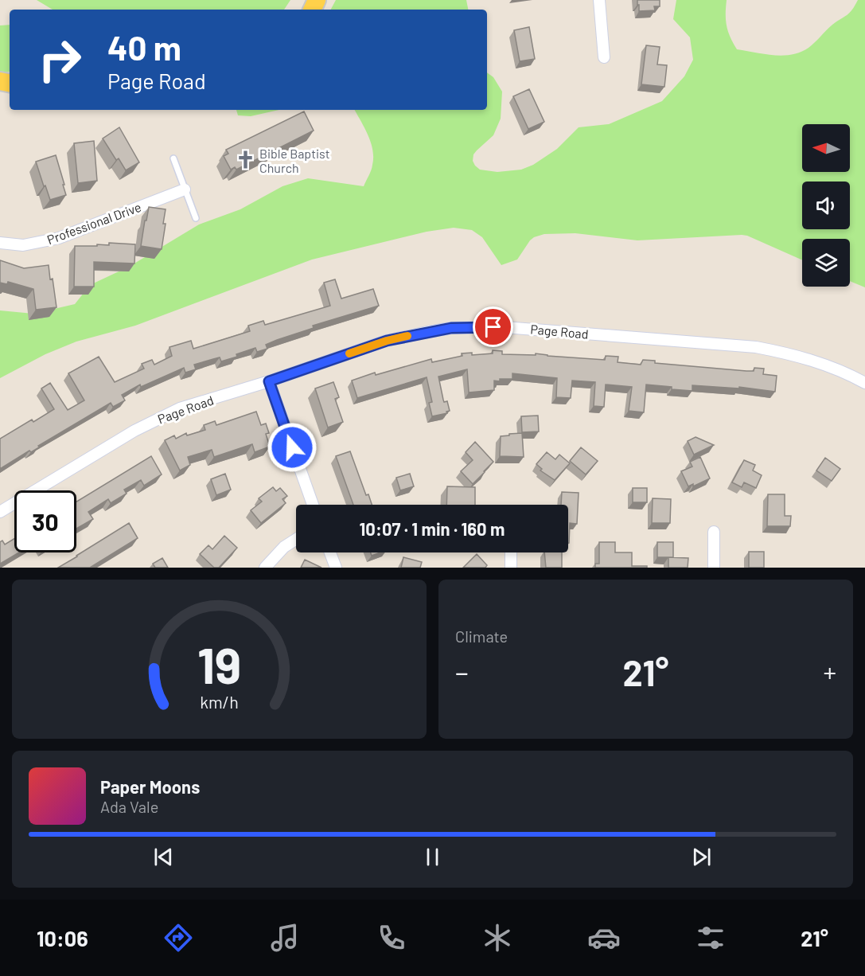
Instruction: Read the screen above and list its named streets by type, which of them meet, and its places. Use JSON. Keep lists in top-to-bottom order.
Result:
{
  "streets": {
    "street": ["Professional Drive", "Page Road"]
  },
  "places": {
    "church": ["Bible Baptist Church"]
  },
  "north": "left",
  "page": {
    "turn": ["40 m", "Page Road"],
    "limit": "30",
    "trip": "10:07 · 1 min · 160 m",
    "tile": "Climate",
    "heat": ["−", "21°", "+"],
    "song": ["Paper Moons", "Ada Vale"],
    "tabs": ["10:06", "21°"],
    "gauge": ["19", "km/h"]
  }
}
